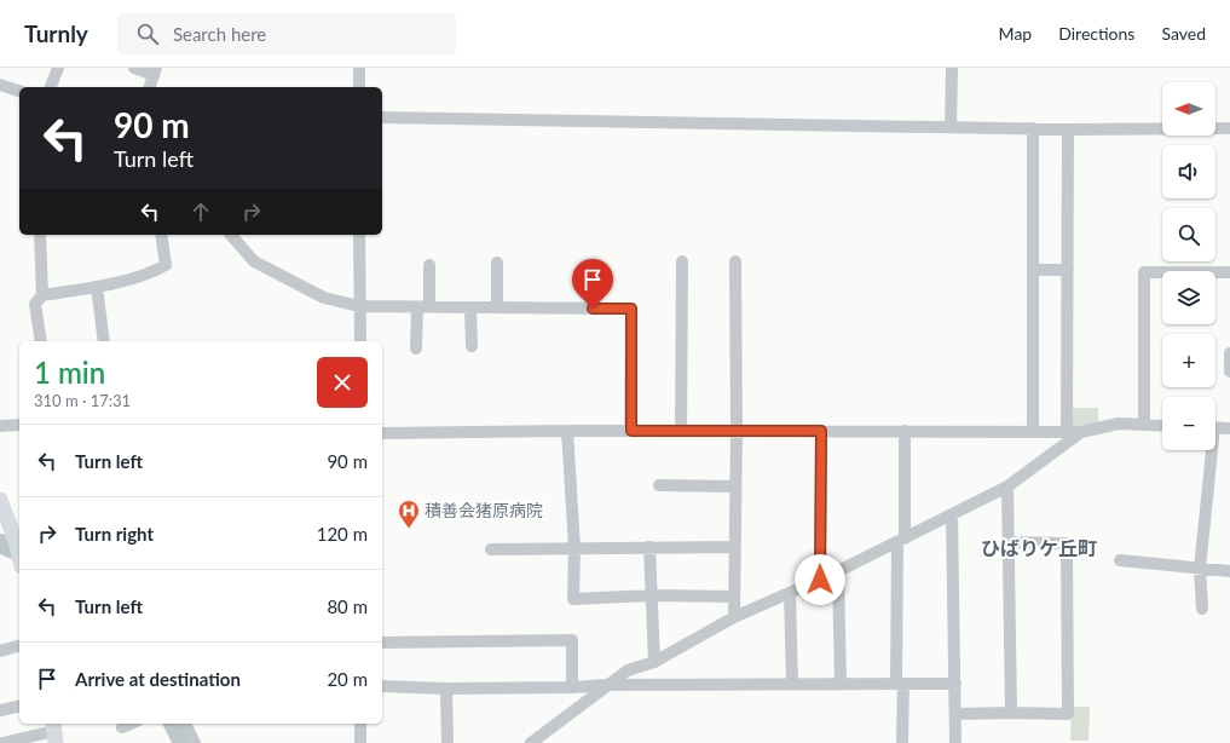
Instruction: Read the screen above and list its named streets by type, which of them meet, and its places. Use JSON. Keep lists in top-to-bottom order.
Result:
{
  "districts": ["ひばりケ丘町"],
  "places": {
    "hospital": ["積善会猪原病院"]
  },
  "north": "left",
  "page": {
    "header": "Turnly",
    "search": "Search here",
    "nav": ["Map", "Directions", "Saved"],
    "map_buttons": ["+", "−"],
    "turn": ["90 m", "Turn left"],
    "heading": ["1 min", "310 m · 17:31"],
    "list": [
      {
        "name": "Turn left",
        "value": "90 m"
      },
      {
        "name": "Turn right",
        "value": "120 m"
      },
      {
        "name": "Turn left",
        "value": "80 m"
      },
      {
        "name": "Arrive at destination",
        "value": "20 m"
      }
    ]
  }
}
